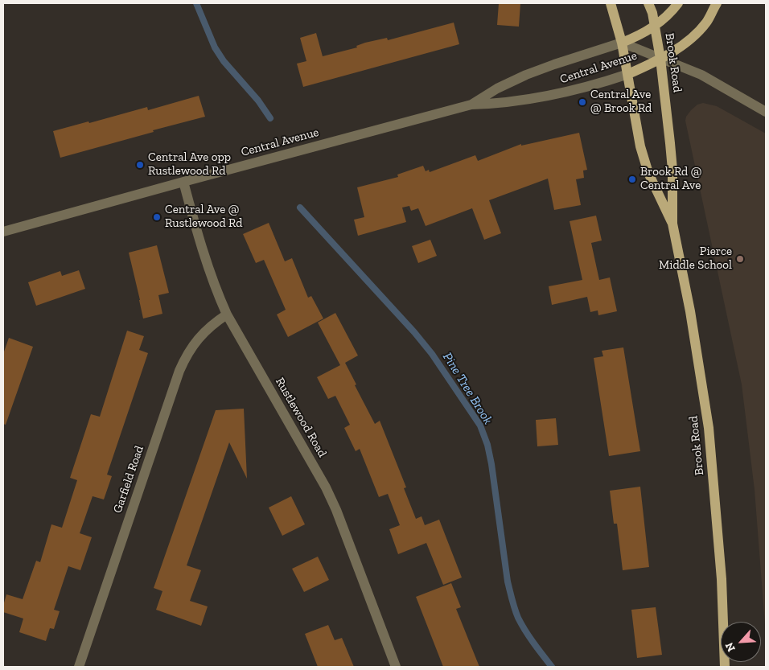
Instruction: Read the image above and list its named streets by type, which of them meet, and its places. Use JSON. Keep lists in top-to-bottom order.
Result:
{
  "streets": {
    "main road": ["Brook Road", "Central Avenue"],
    "street": ["Rustlewood Road", "Garfield Road"]
  },
  "crossings": [
    ["Brook Road", "Central Avenue"],
    ["Central Avenue", "Rustlewood Road"],
    ["Rustlewood Road", "Garfield Road"]
  ],
  "water": ["Pine Tree Brook"],
  "places": [
    "Central Ave @ Brook Rd",
    "Central Ave opp Rustlewood Rd",
    "Brook Rd @ Central Ave",
    "Central Ave @ Rustlewood Rd",
    "Pierce Middle School"
  ],
  "north": "bottom left"
}
